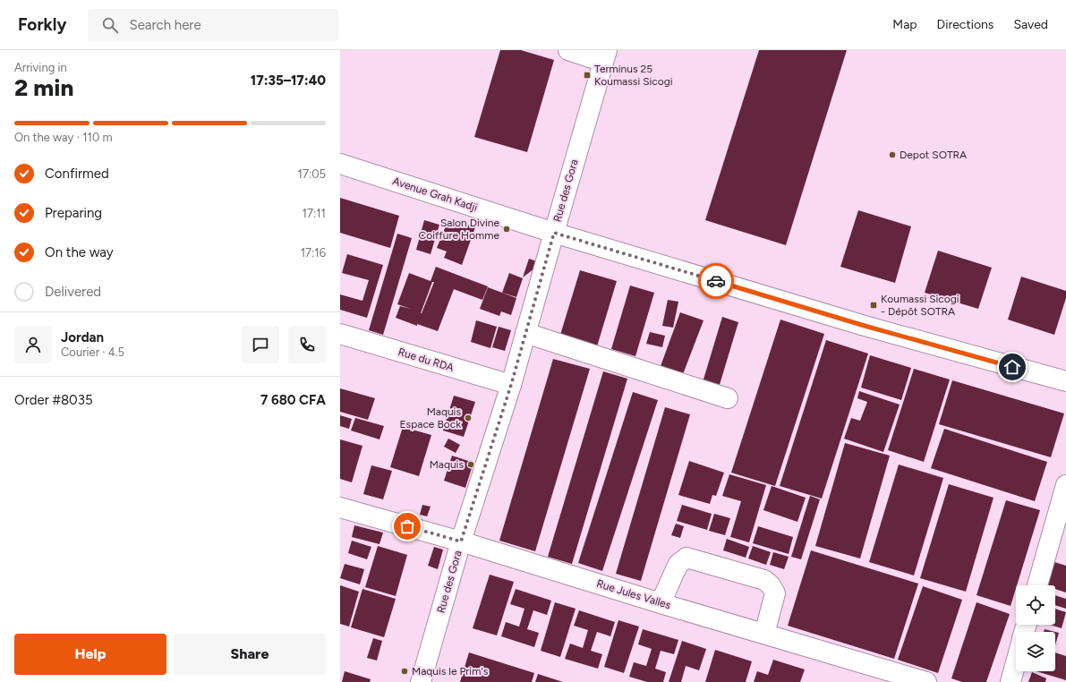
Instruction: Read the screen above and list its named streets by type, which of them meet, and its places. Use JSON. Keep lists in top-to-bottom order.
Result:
{
  "streets": {
    "street": [
      "Rue des Gora",
      "Avenue Grah Kadji",
      "Rue du RDA",
      "Rue Jules Valles"
    ]
  },
  "crossings": [
    ["Rue des Gora", "Avenue Grah Kadji"],
    ["Rue des Gora", "Rue du RDA"],
    ["Rue des Gora", "Rue Jules Valles"]
  ],
  "places": {
    "transit": ["Terminus 25 Koumassi Sicogi", "Koumassi Sicogi - Dépôt SOTRA"],
    "other": [
      "Depot SOTRA",
      "Salon Divine Coiffure Homme",
      "Maquis Espace Bock",
      "Maquis",
      "Maquis le Prim's"
    ]
  },
  "page": {
    "header": "Forkly",
    "search": "Search here",
    "nav": ["Map", "Directions", "Saved"],
    "heading": ["2 min", "Arriving in", "17:35–17:40"],
    "panel": [
      "Jordan",
      "Courier · 4.5",
      "Order #8035",
      "7 680 CFA"
    ],
    "bar": "On the way · 110 m",
    "list": [
      ["Confirmed", "17:05"],
      ["Preparing", "17:11"],
      ["On the way", "17:16"],
      "Delivered"
    ],
    "buttons": ["Help", "Share"]
  }
}
